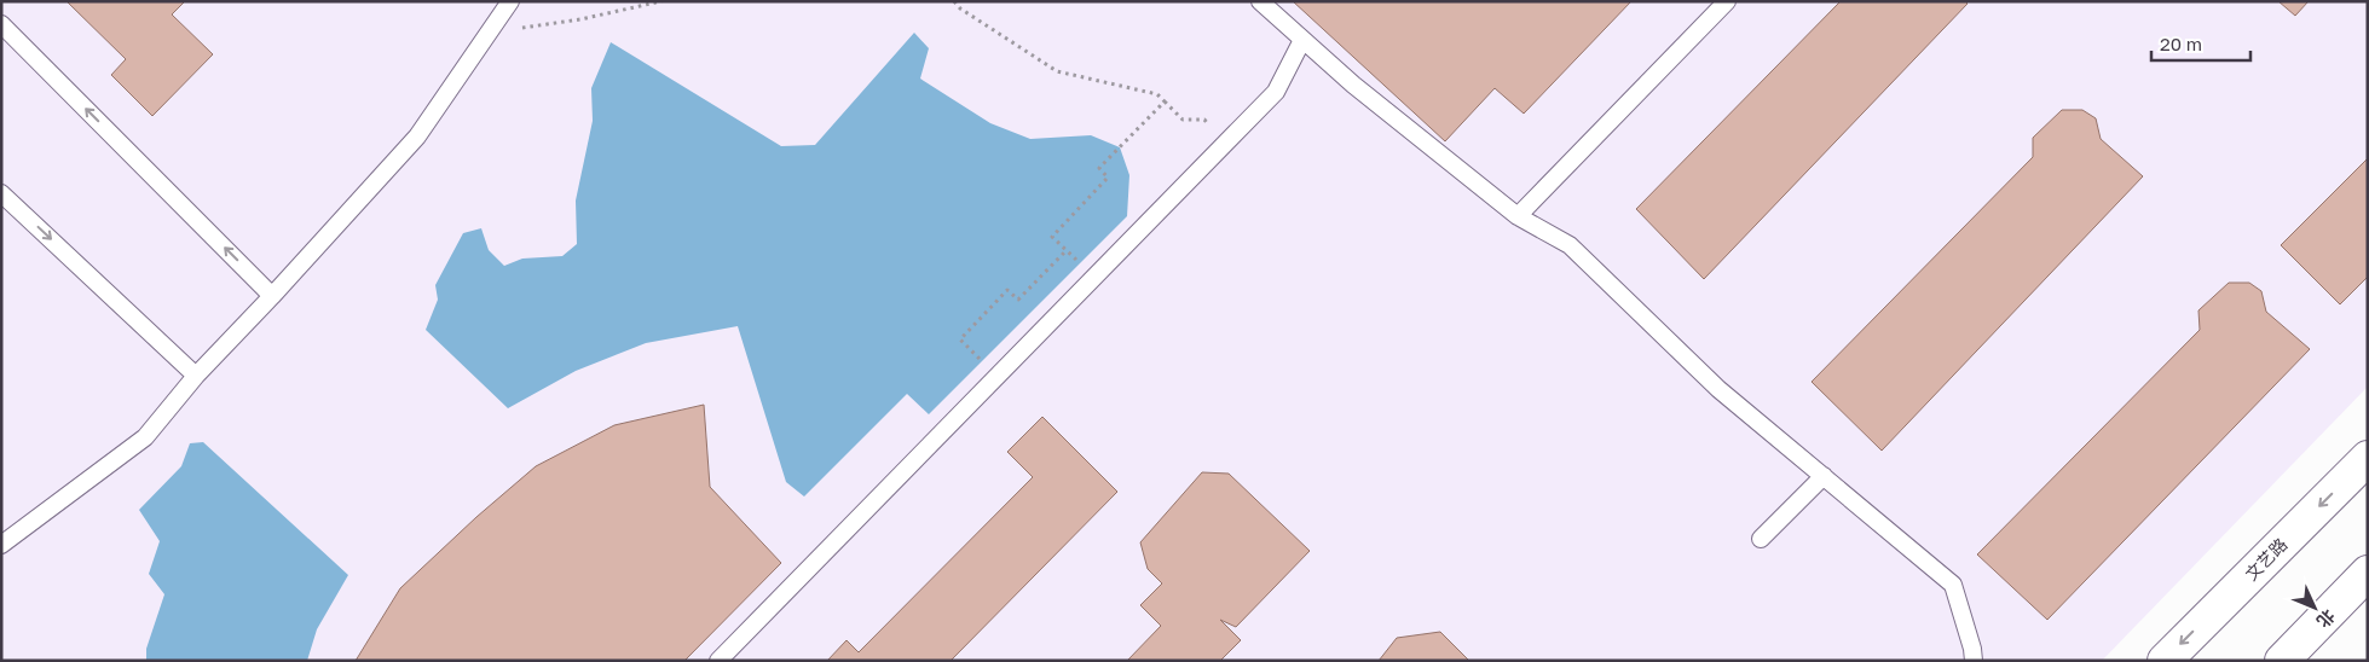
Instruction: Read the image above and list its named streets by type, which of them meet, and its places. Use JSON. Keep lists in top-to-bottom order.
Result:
{
  "streets": {
    "main road": ["文艺路"]
  },
  "scale_bar": "20 m",
  "north": "bottom right"
}
